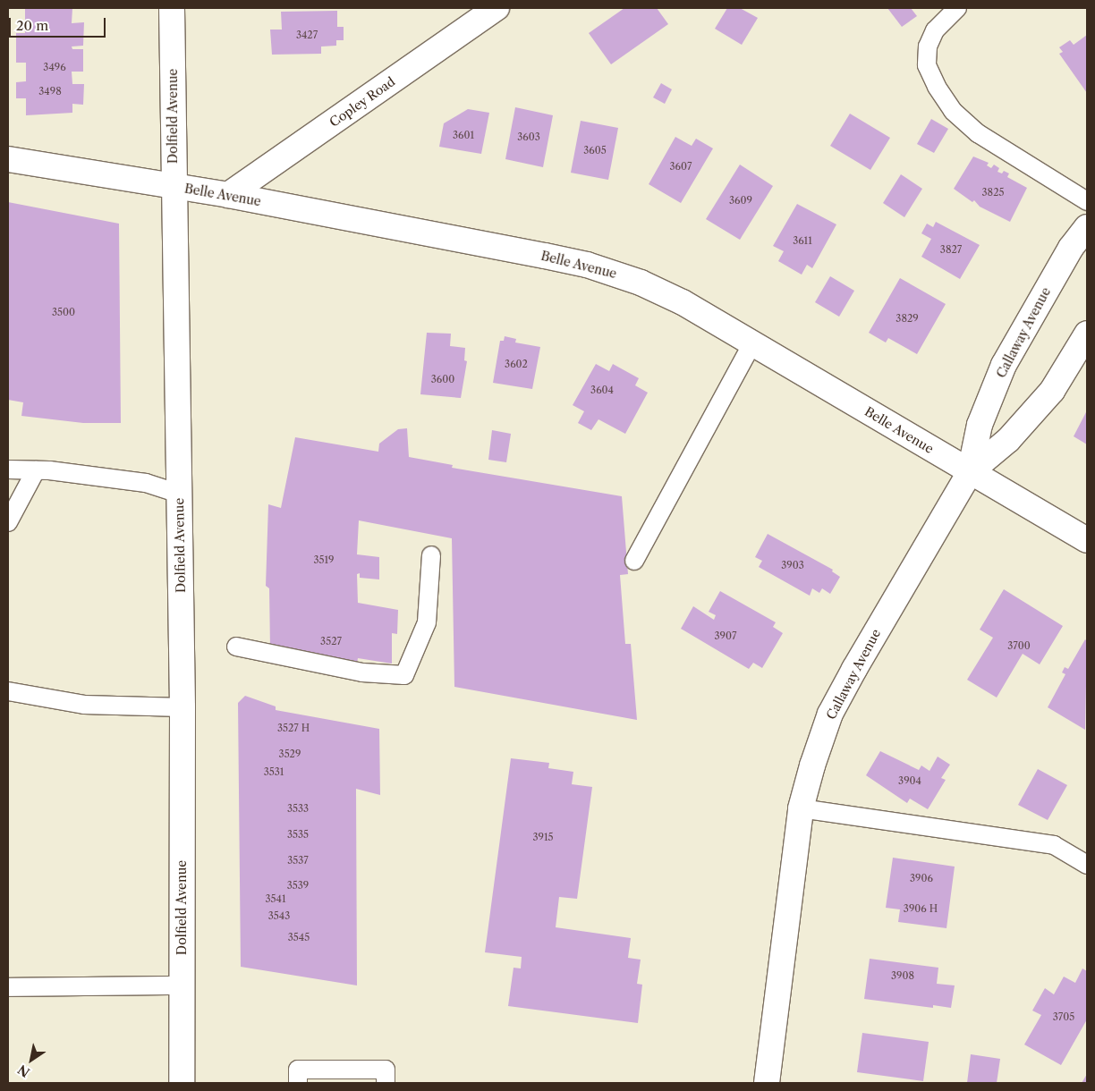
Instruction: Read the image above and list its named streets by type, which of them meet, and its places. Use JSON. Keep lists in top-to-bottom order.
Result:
{
  "streets": {
    "street": [
      "Copley Road",
      "Dolfield Avenue",
      "Belle Avenue",
      "Callaway Avenue"
    ]
  },
  "crossings": [
    ["Copley Road", "Belle Avenue"],
    ["Dolfield Avenue", "Belle Avenue"],
    ["Belle Avenue", "Callaway Avenue"]
  ],
  "house_numbers": [
    "3427",
    "3496",
    "3498",
    "3601",
    "3603",
    "3605",
    "3607",
    "3825",
    "3609",
    "3611",
    "3827",
    "3500",
    "3829",
    "3602",
    "3600",
    "3604",
    "3519",
    "3903",
    "3907",
    "3527",
    "3700",
    "3527 H",
    "3529",
    "3531",
    "3904",
    "3533",
    "3535",
    "3915",
    "3537",
    "3906",
    "3539",
    "3541",
    "3906 H",
    "3543",
    "3545",
    "3908",
    "3705"
  ],
  "scale_bar": "20 m",
  "north": "bottom left"
}
